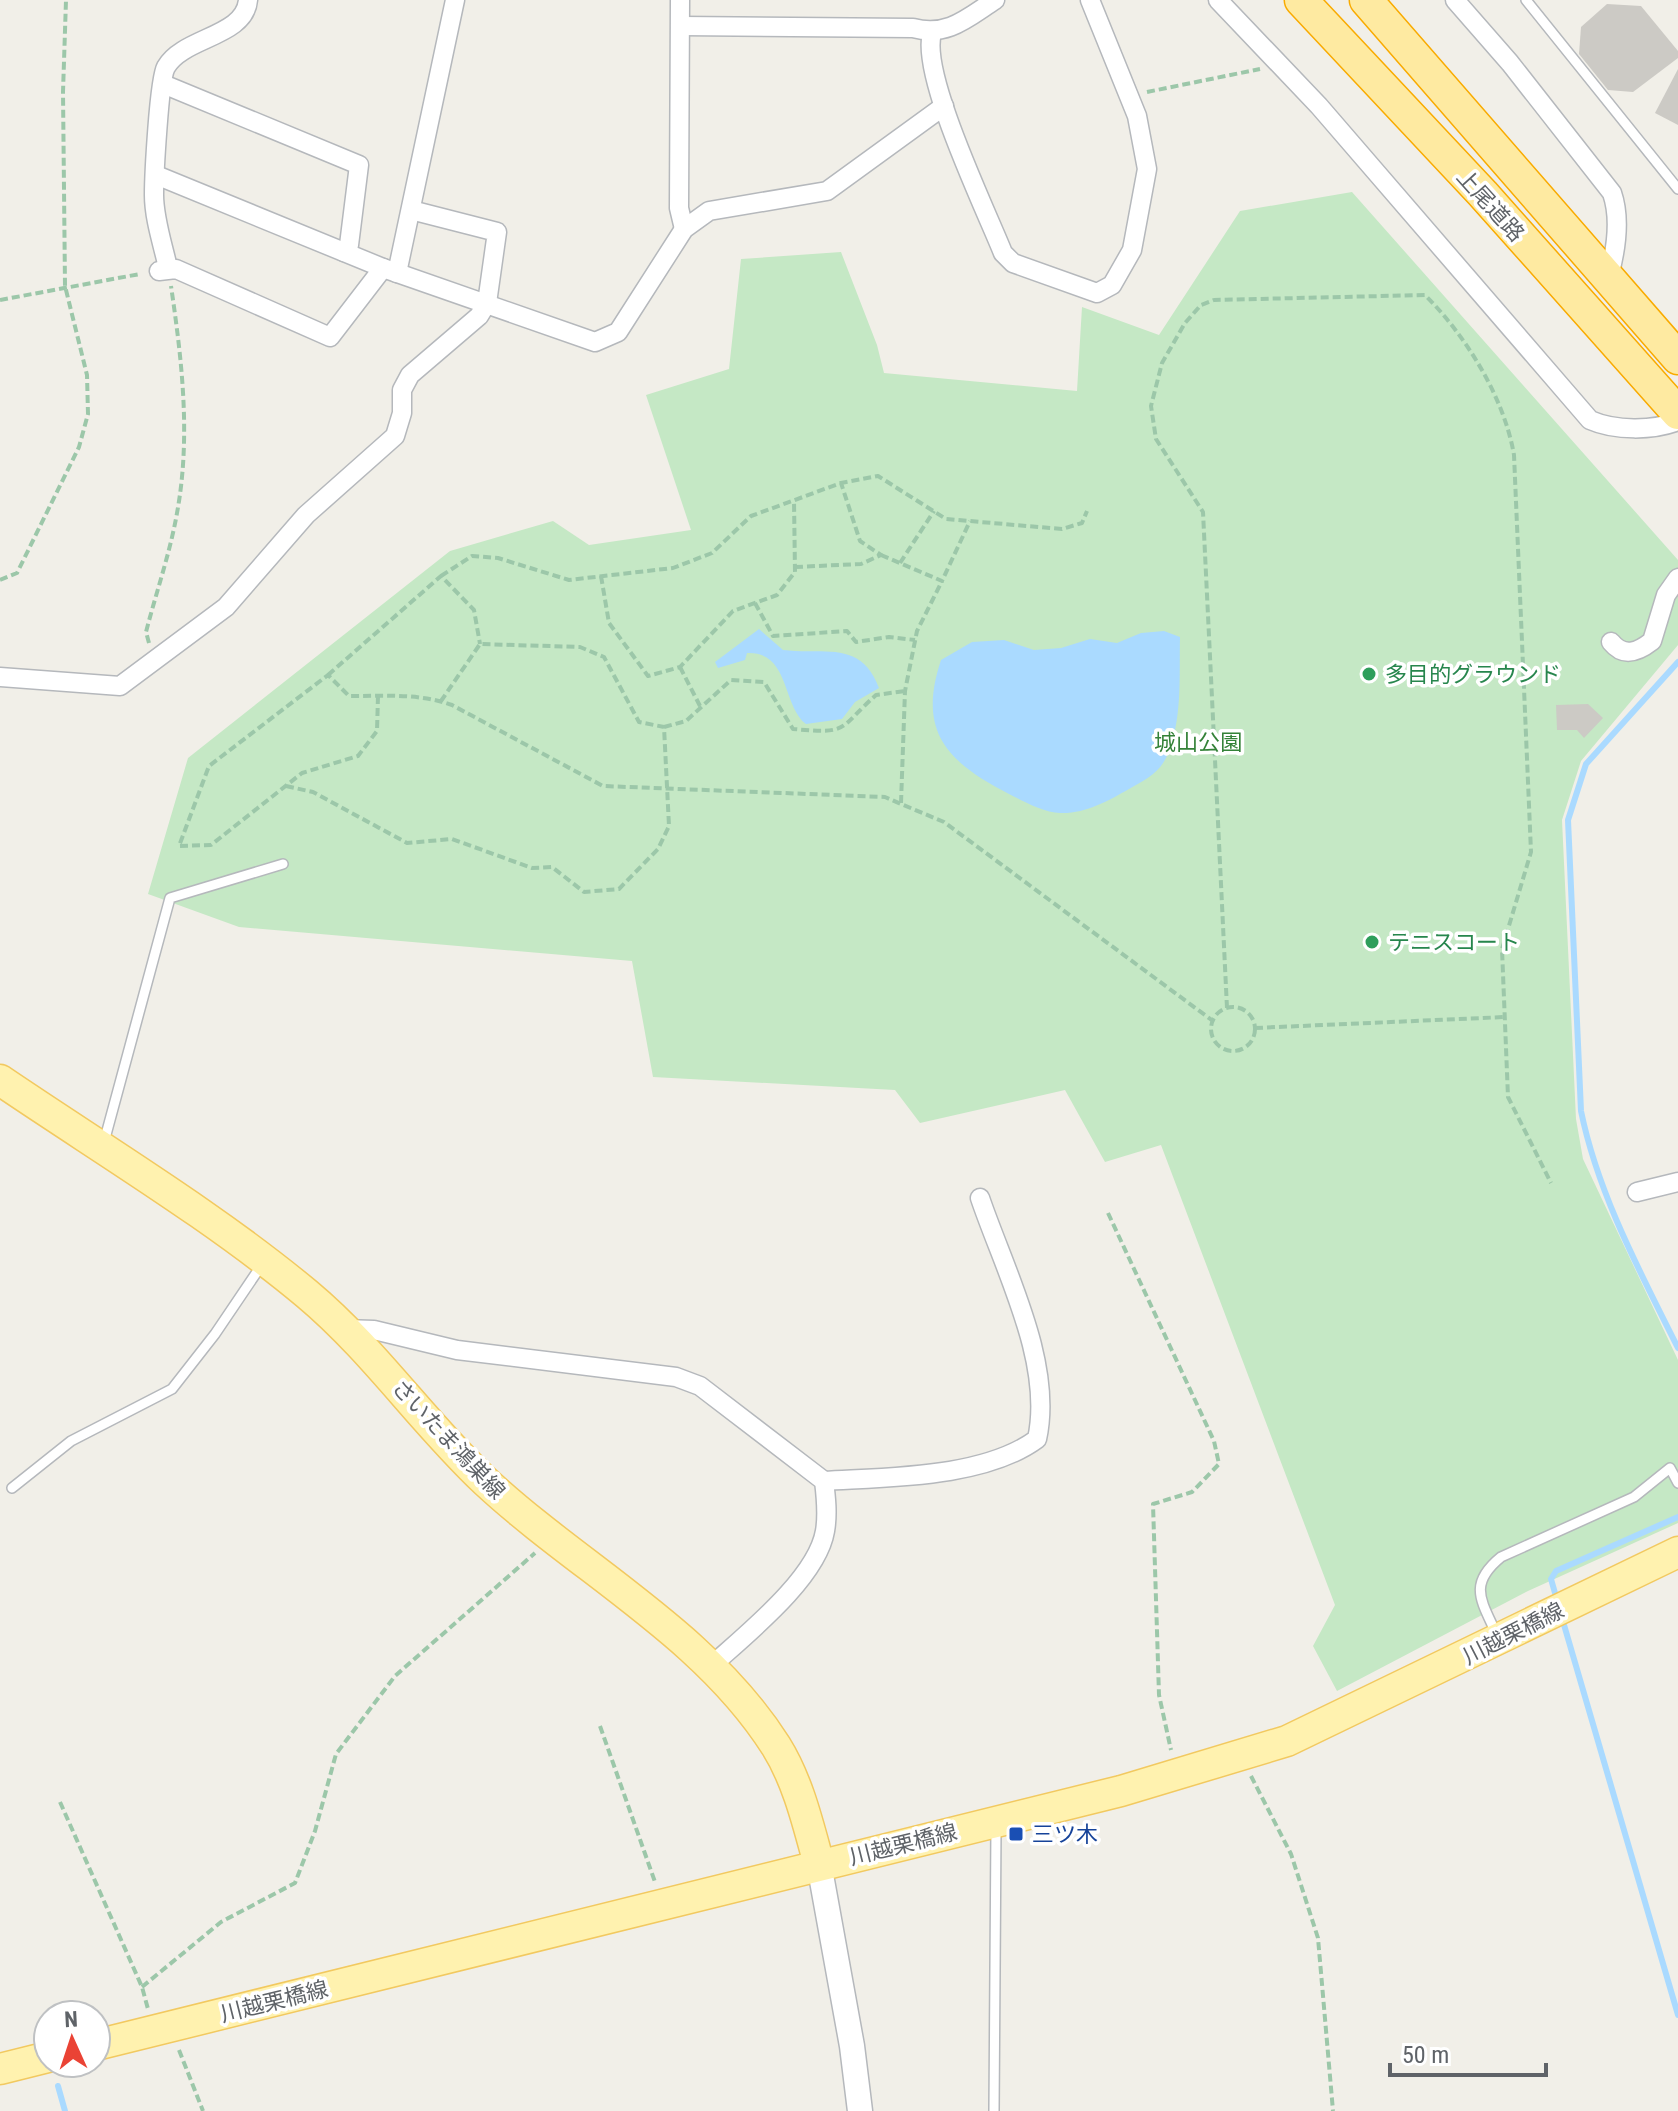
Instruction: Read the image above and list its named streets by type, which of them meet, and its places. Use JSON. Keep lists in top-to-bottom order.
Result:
{
  "streets": {
    "highway": ["上尾道路"],
    "main road": ["さいたま鴻巣線", "川越栗橋線"]
  },
  "crossings": [
    ["さいたま鴻巣線", "川越栗橋線"]
  ],
  "parks": ["城山公園"],
  "places": {
    "other": ["多目的グラウンド", "テニスコート"],
    "transit": ["三ツ木"]
  },
  "scale_bar": "50 m",
  "north": "top"
}
